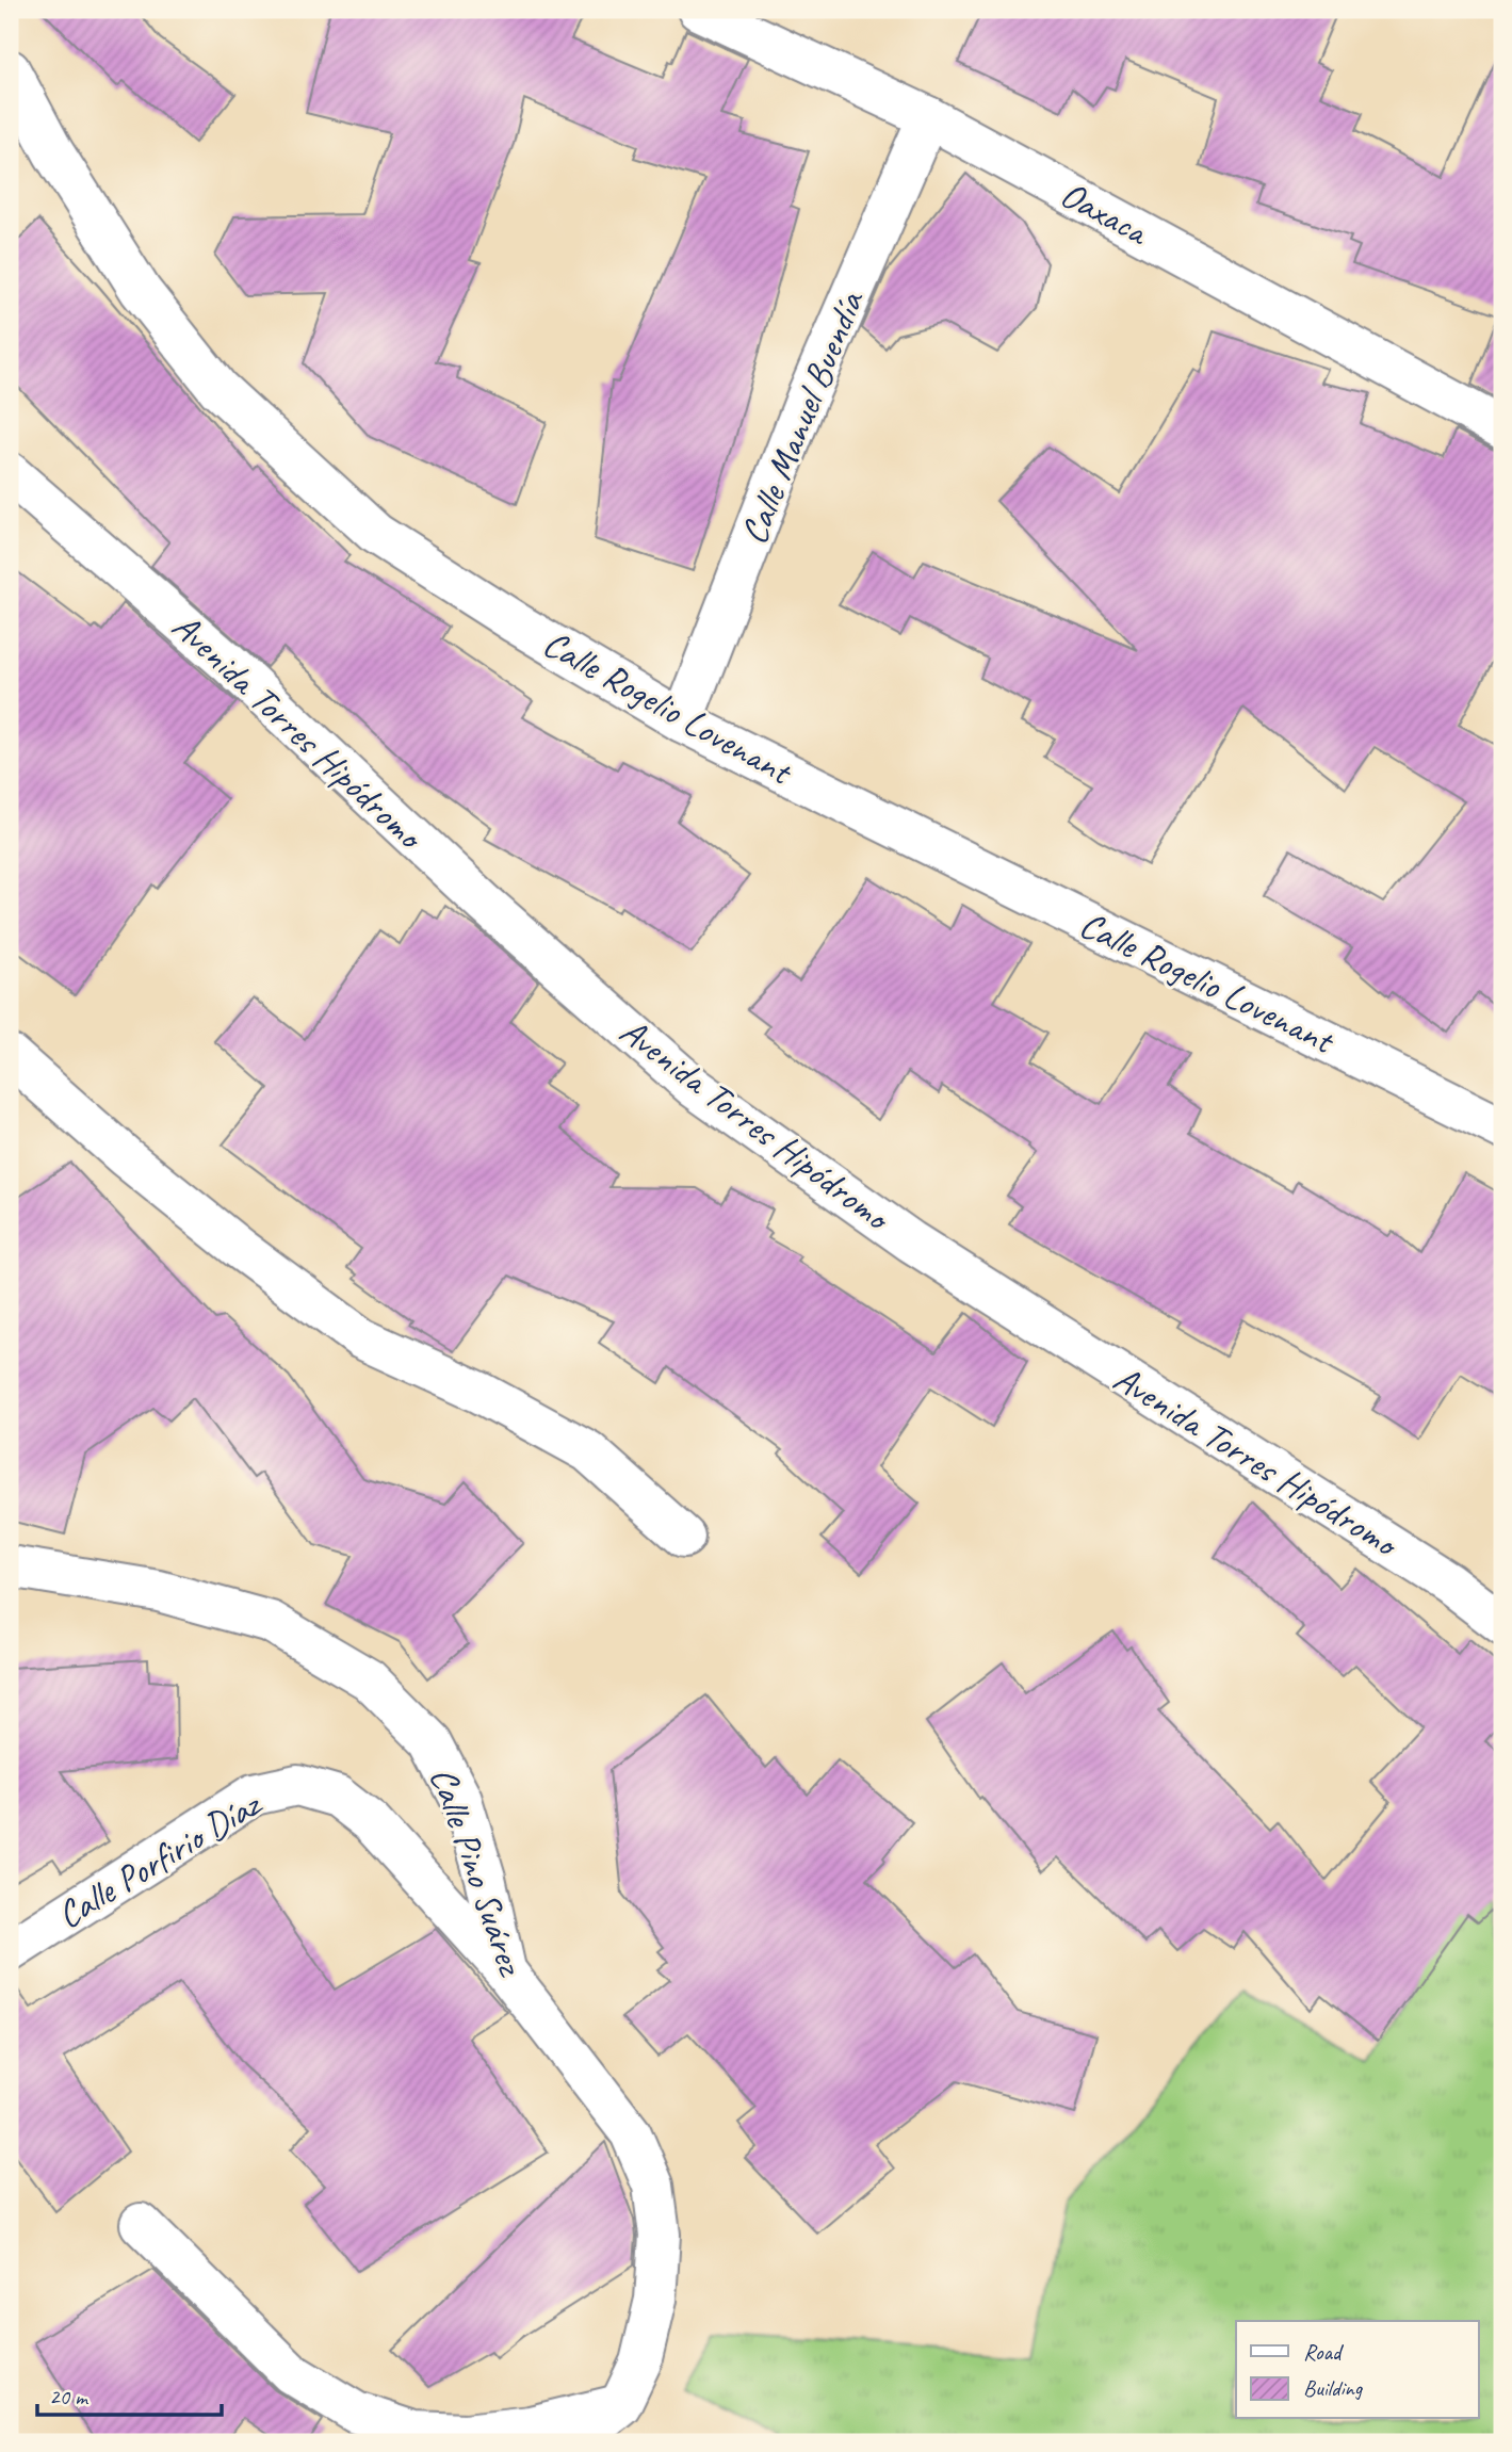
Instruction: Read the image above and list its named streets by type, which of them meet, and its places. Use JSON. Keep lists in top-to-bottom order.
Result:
{
  "streets": {
    "street": [
      "Oaxaca",
      "Calle Manuel Buendía",
      "Calle Rogelio Lovenant",
      "Avenida Torres Hipódromo",
      "Calle Porfirio Díaz",
      "Calle Pino Suárez"
    ]
  },
  "crossings": [
    ["Oaxaca", "Calle Manuel Buendía"],
    ["Calle Manuel Buendía", "Calle Rogelio Lovenant"],
    ["Calle Porfirio Díaz", "Calle Pino Suárez"]
  ],
  "legend": ["Road", "Building"],
  "scale_bar": "20 m"
}
